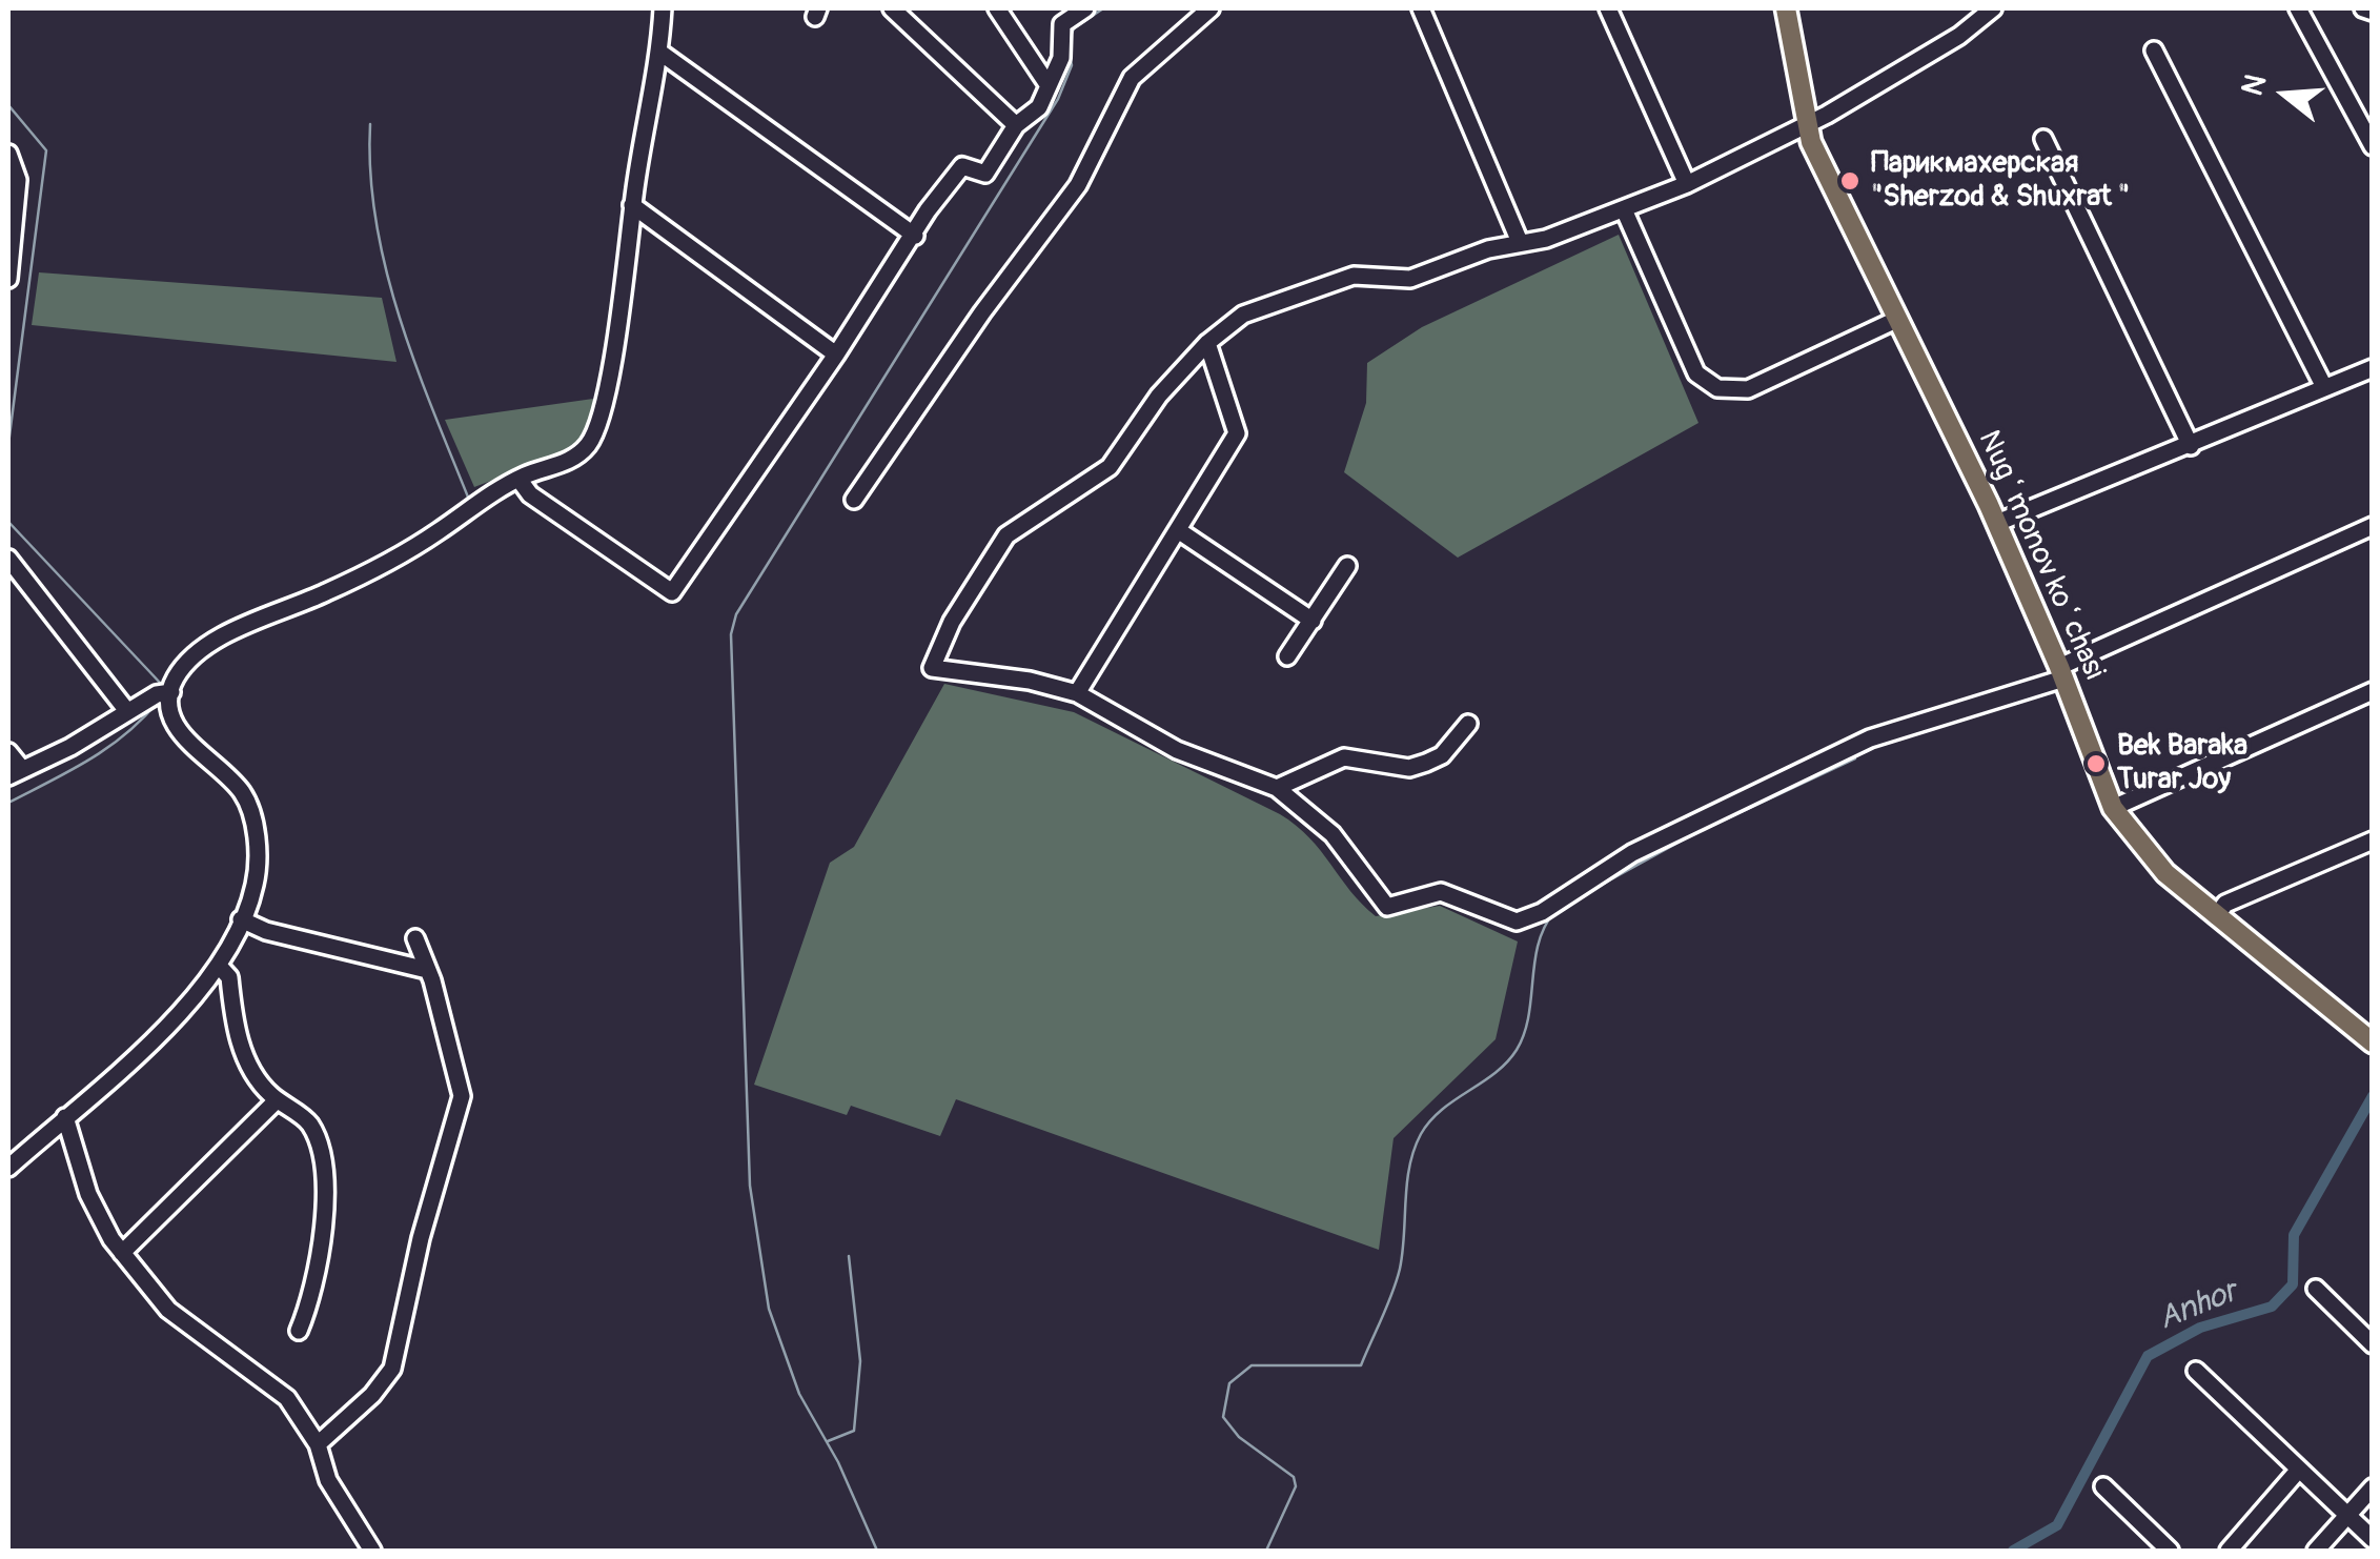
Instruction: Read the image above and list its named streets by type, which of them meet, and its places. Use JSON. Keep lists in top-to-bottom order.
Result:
{
  "streets": {
    "main road": ["Nugʻmonov koʻchasi"]
  },
  "water": ["Anhor"],
  "places": ["Парикмахерская \"Sherzod & Shuxrat \"", "Bek Baraka Turar Joy"],
  "north": "left"
}
